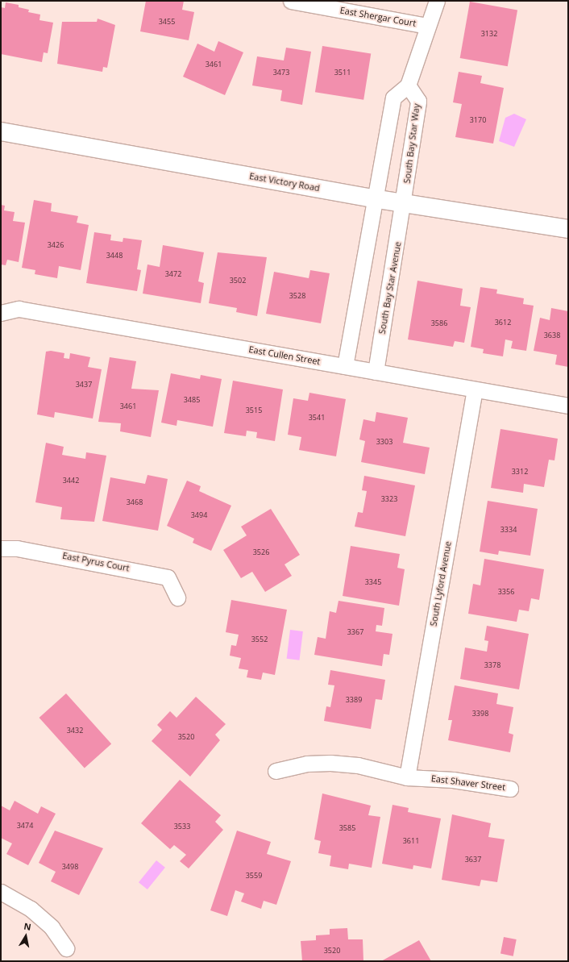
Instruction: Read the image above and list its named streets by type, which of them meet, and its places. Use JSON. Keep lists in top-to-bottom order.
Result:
{
  "streets": {
    "main road": ["East Victory Road"],
    "street": [
      "East Shergar Court",
      "South Bay Star Way",
      "South Bay Star Avenue",
      "East Cullen Street",
      "East Pyrus Court",
      "South Lyford Avenue",
      "East Shaver Street"
    ]
  },
  "crossings": [
    ["South Bay Star Way", "East Victory Road"],
    ["South Bay Star Way", "South Bay Star Avenue"],
    ["East Victory Road", "South Bay Star Avenue"],
    ["South Bay Star Avenue", "East Cullen Street"],
    ["East Cullen Street", "South Lyford Avenue"],
    ["South Lyford Avenue", "East Shaver Street"]
  ],
  "house_numbers": [
    "3455",
    "3132",
    "3461",
    "3473",
    "3511",
    "3170",
    "3426",
    "3448",
    "3472",
    "3502",
    "3528",
    "3612",
    "3586",
    "3638",
    "3437",
    "3485",
    "3461",
    "3515",
    "3541",
    "3303",
    "3312",
    "3442",
    "3323",
    "3468",
    "3494",
    "3334",
    "3526",
    "3345",
    "3356",
    "3367",
    "3552",
    "3378",
    "3389",
    "3398",
    "3432",
    "3520",
    "3474",
    "3533",
    "3585",
    "3611",
    "3637",
    "3498",
    "3559",
    "3520"
  ],
  "north": "top"
}
